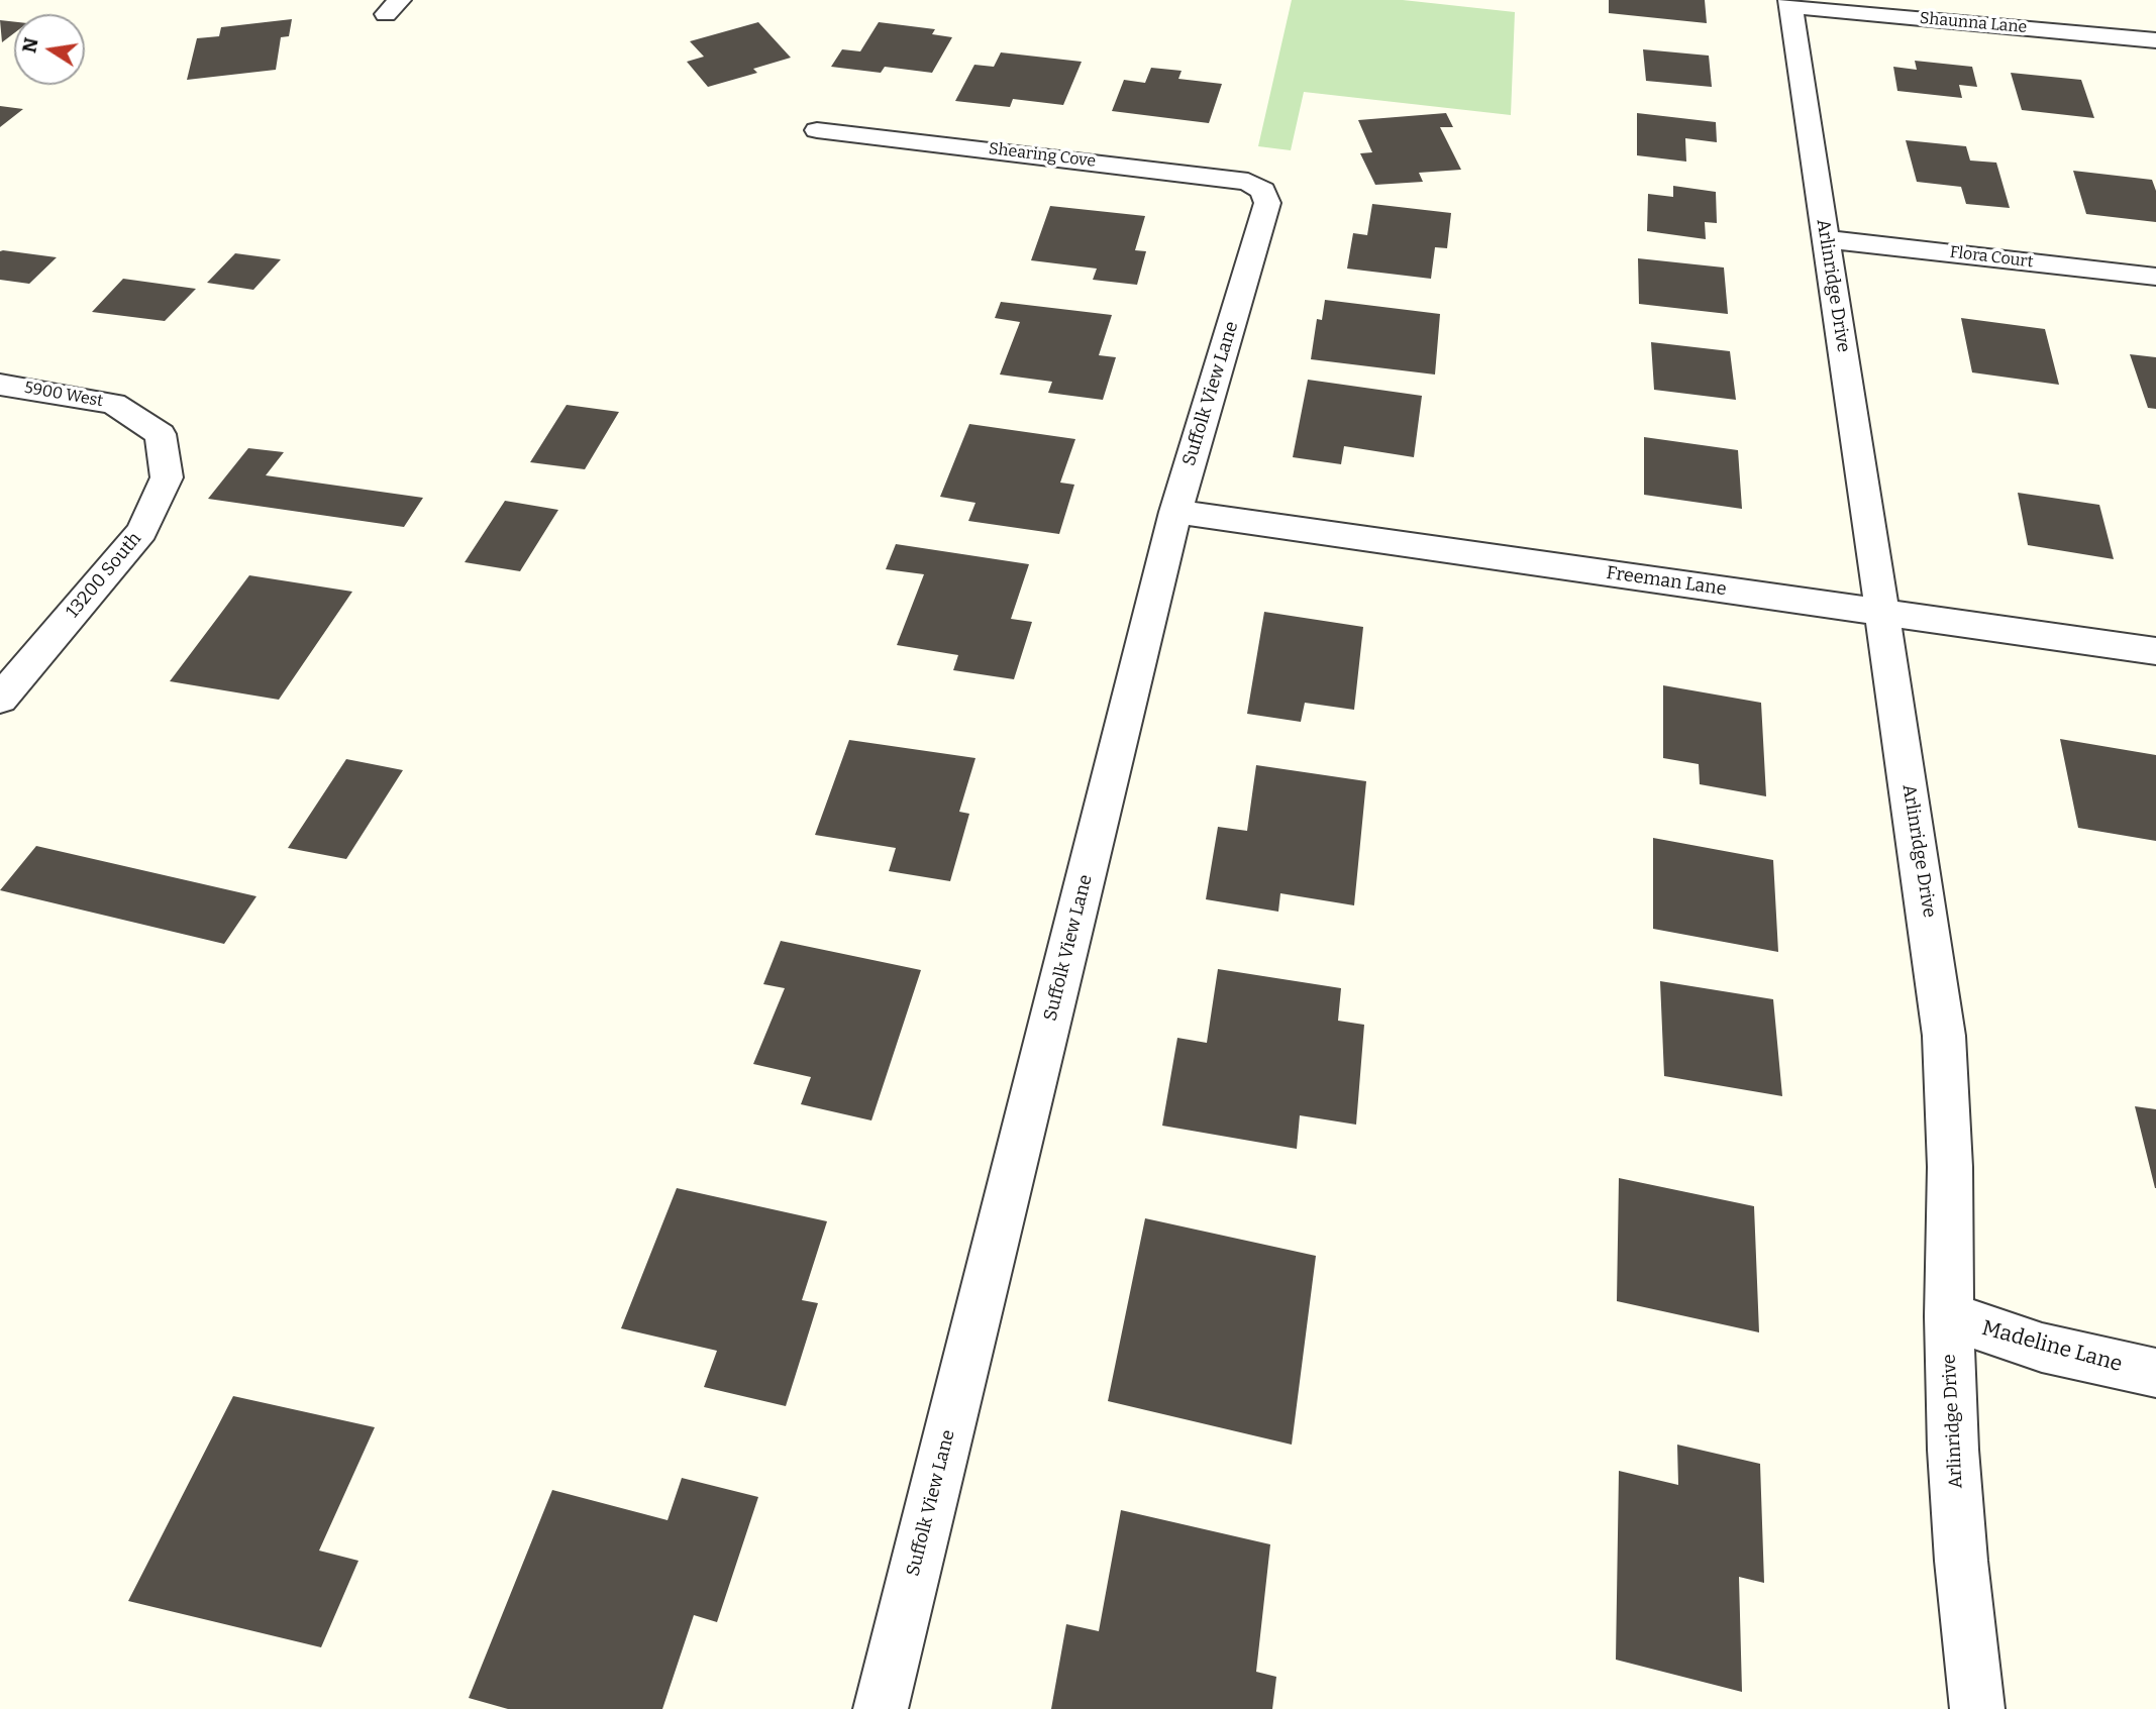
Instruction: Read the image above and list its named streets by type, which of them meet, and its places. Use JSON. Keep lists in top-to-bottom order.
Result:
{
  "streets": {
    "street": [
      "Shaunna Lane",
      "Shearing Cove",
      "Flora Court",
      "Arlinridge Drive",
      "Suffolk View Lane",
      "5900 West",
      "13200 South",
      "Freeman Lane",
      "Madeline Lane"
    ]
  },
  "crossings": [
    ["Shaunna Lane", "Arlinridge Drive"],
    ["Shearing Cove", "Suffolk View Lane"],
    ["Flora Court", "Arlinridge Drive"],
    ["Arlinridge Drive", "Freeman Lane"],
    ["Arlinridge Drive", "Madeline Lane"],
    ["Suffolk View Lane", "Freeman Lane"],
    ["5900 West", "13200 South"]
  ],
  "north": "left"
}
